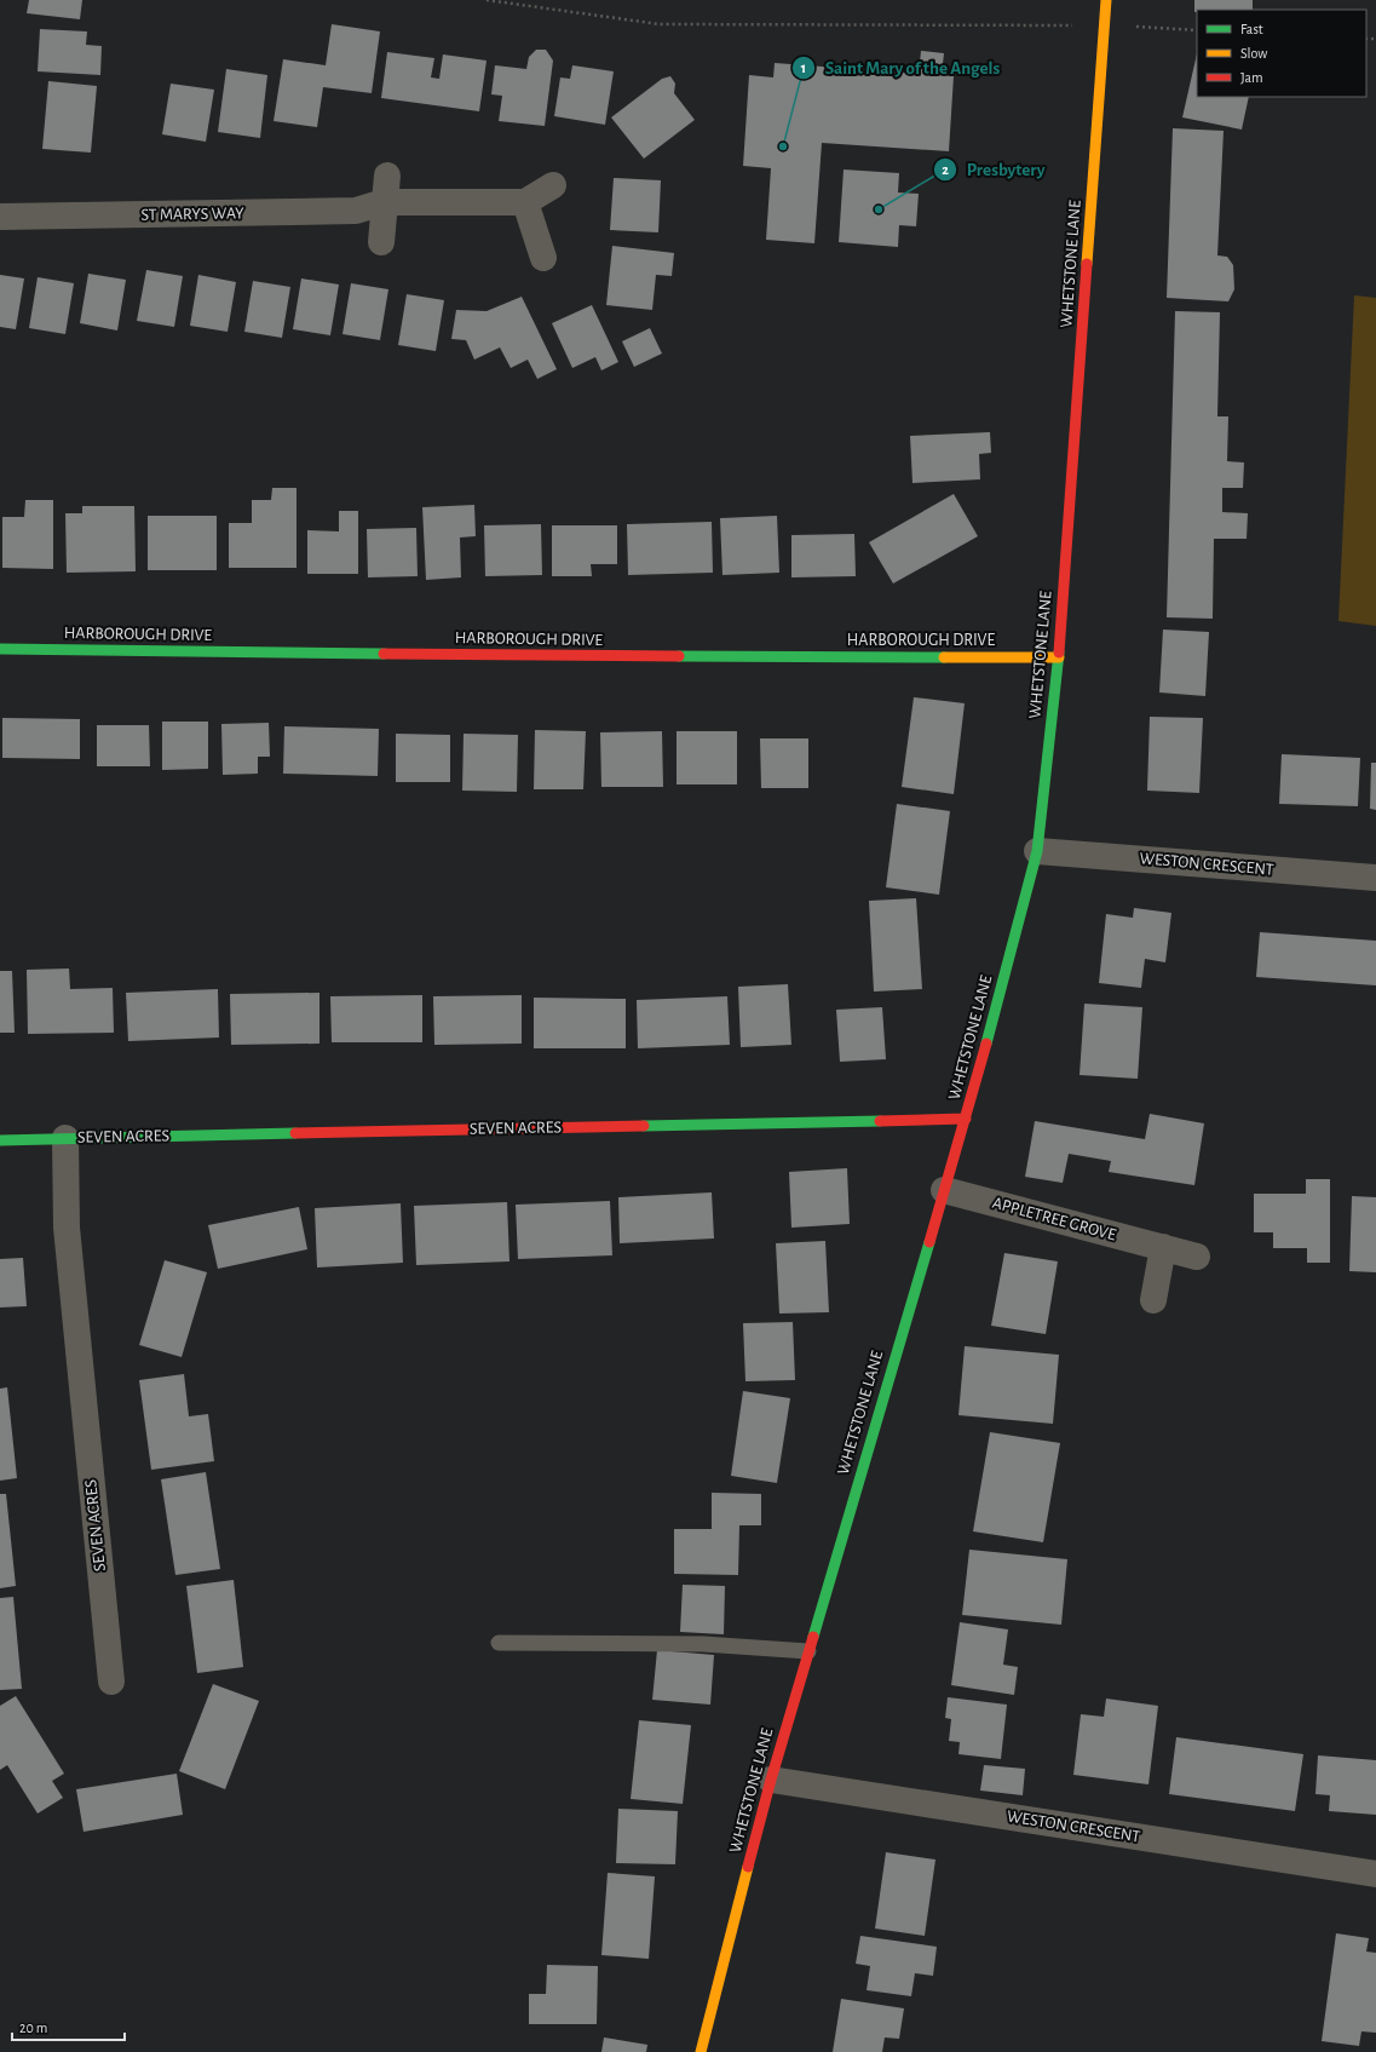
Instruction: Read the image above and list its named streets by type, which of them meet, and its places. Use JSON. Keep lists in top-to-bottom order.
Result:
{
  "streets": {
    "street": [
      "ST MARYS WAY",
      "WHETSTONE LANE",
      "HARBOROUGH DRIVE",
      "WESTON CRESCENT",
      "SEVEN ACRES",
      "APPLETREE GROVE"
    ]
  },
  "crossings": [
    ["WHETSTONE LANE", "HARBOROUGH DRIVE"],
    ["WHETSTONE LANE", "WESTON CRESCENT"],
    ["WHETSTONE LANE", "SEVEN ACRES"],
    ["WHETSTONE LANE", "APPLETREE GROVE"]
  ],
  "places": ["Saint Mary of the Angels", "Presbytery"],
  "legend": ["Fast", "Slow", "Jam"],
  "scale_bar": "20 m"
}
